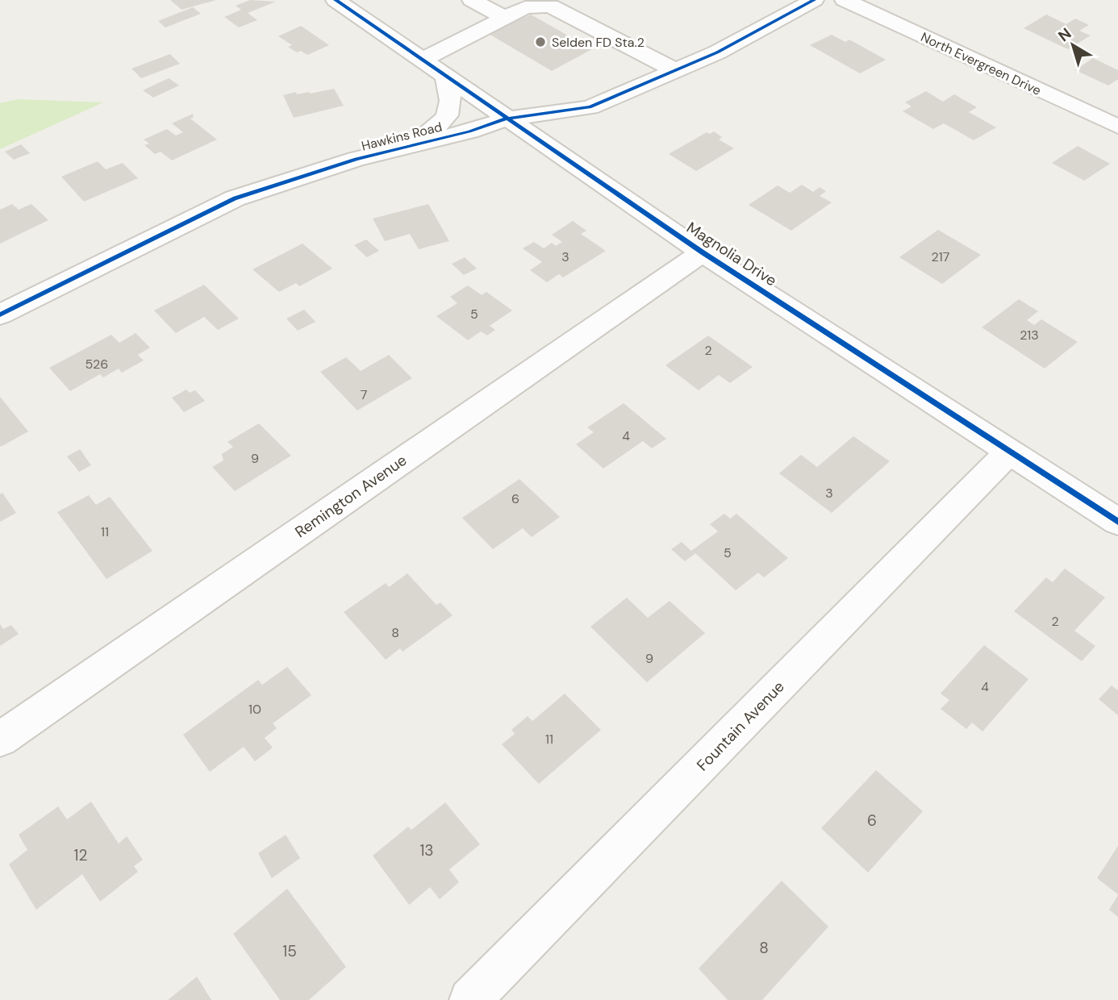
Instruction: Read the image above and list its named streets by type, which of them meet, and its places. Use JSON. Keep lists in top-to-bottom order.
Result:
{
  "streets": {
    "street": [
      "North Evergreen Drive",
      "Hawkins Road",
      "Magnolia Drive",
      "Remington Avenue",
      "Fountain Avenue"
    ]
  },
  "crossings": [
    ["Hawkins Road", "Magnolia Drive"],
    ["Magnolia Drive", "Remington Avenue"],
    ["Magnolia Drive", "Fountain Avenue"]
  ],
  "places": ["Selden FD Sta.2"],
  "house_numbers": [
    "3",
    "217",
    "5",
    "213",
    "2",
    "526",
    "7",
    "4",
    "9",
    "3",
    "6",
    "11",
    "5",
    "2",
    "8",
    "9",
    "4",
    "10",
    "11",
    "6",
    "13",
    "12",
    "8",
    "15"
  ],
  "north": "top left"
}
